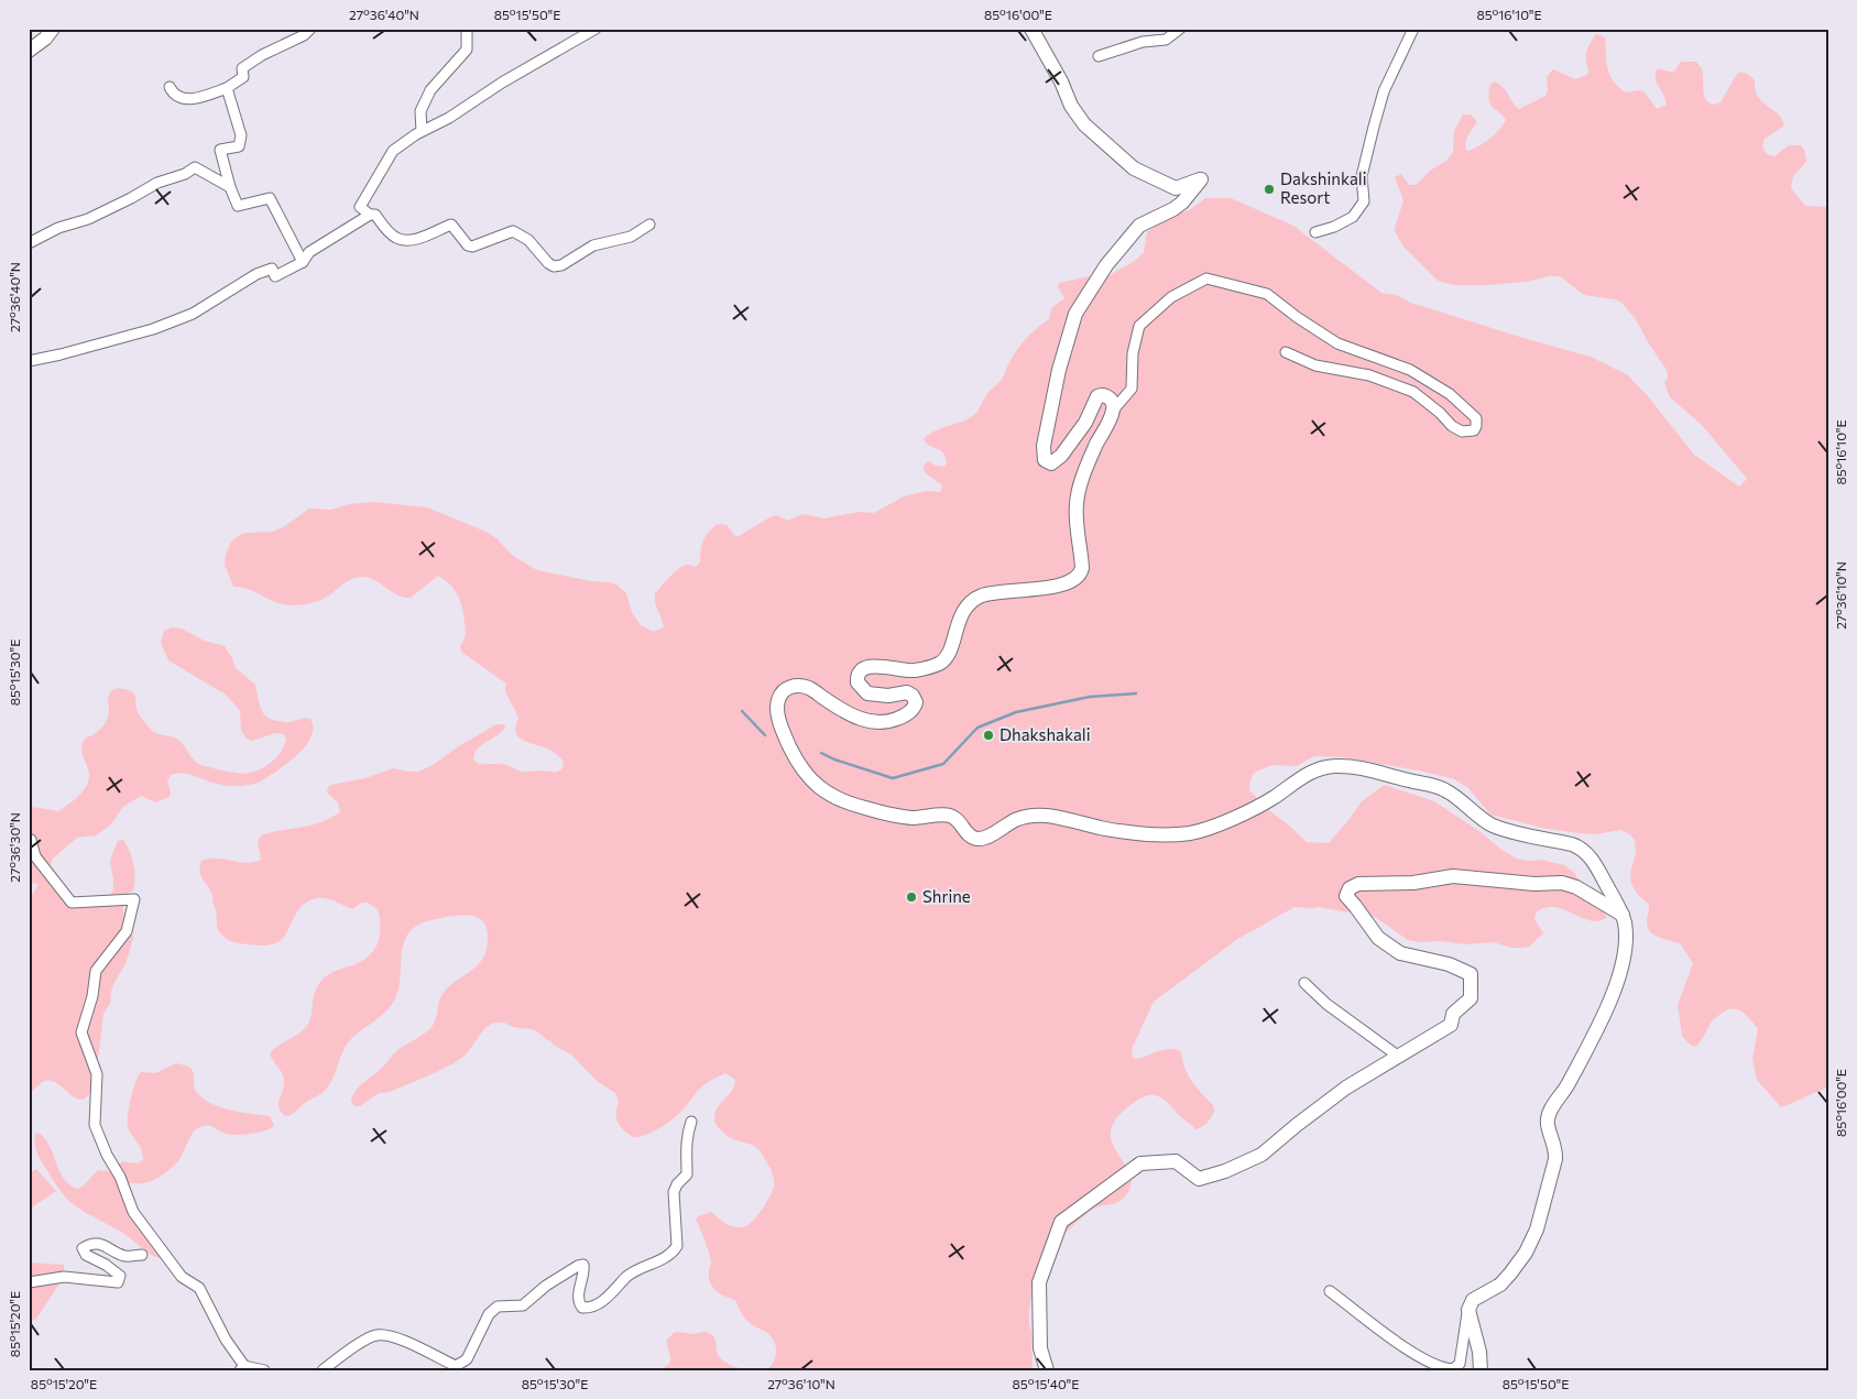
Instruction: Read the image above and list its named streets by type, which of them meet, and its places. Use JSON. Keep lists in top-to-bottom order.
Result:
{
  "places": ["Dakshinkali Resort", "Dhakshakali", "Shrine"],
  "coordinates": [
    "27°36'40\"N",
    "85°15'50\"E",
    "85°16'00\"E",
    "85°16'10\"E",
    "27°36'10\"N",
    "85°15'30\"E",
    "27°36'30\"N",
    "85°15'20\"E",
    "85°15'40\"E"
  ]
}
